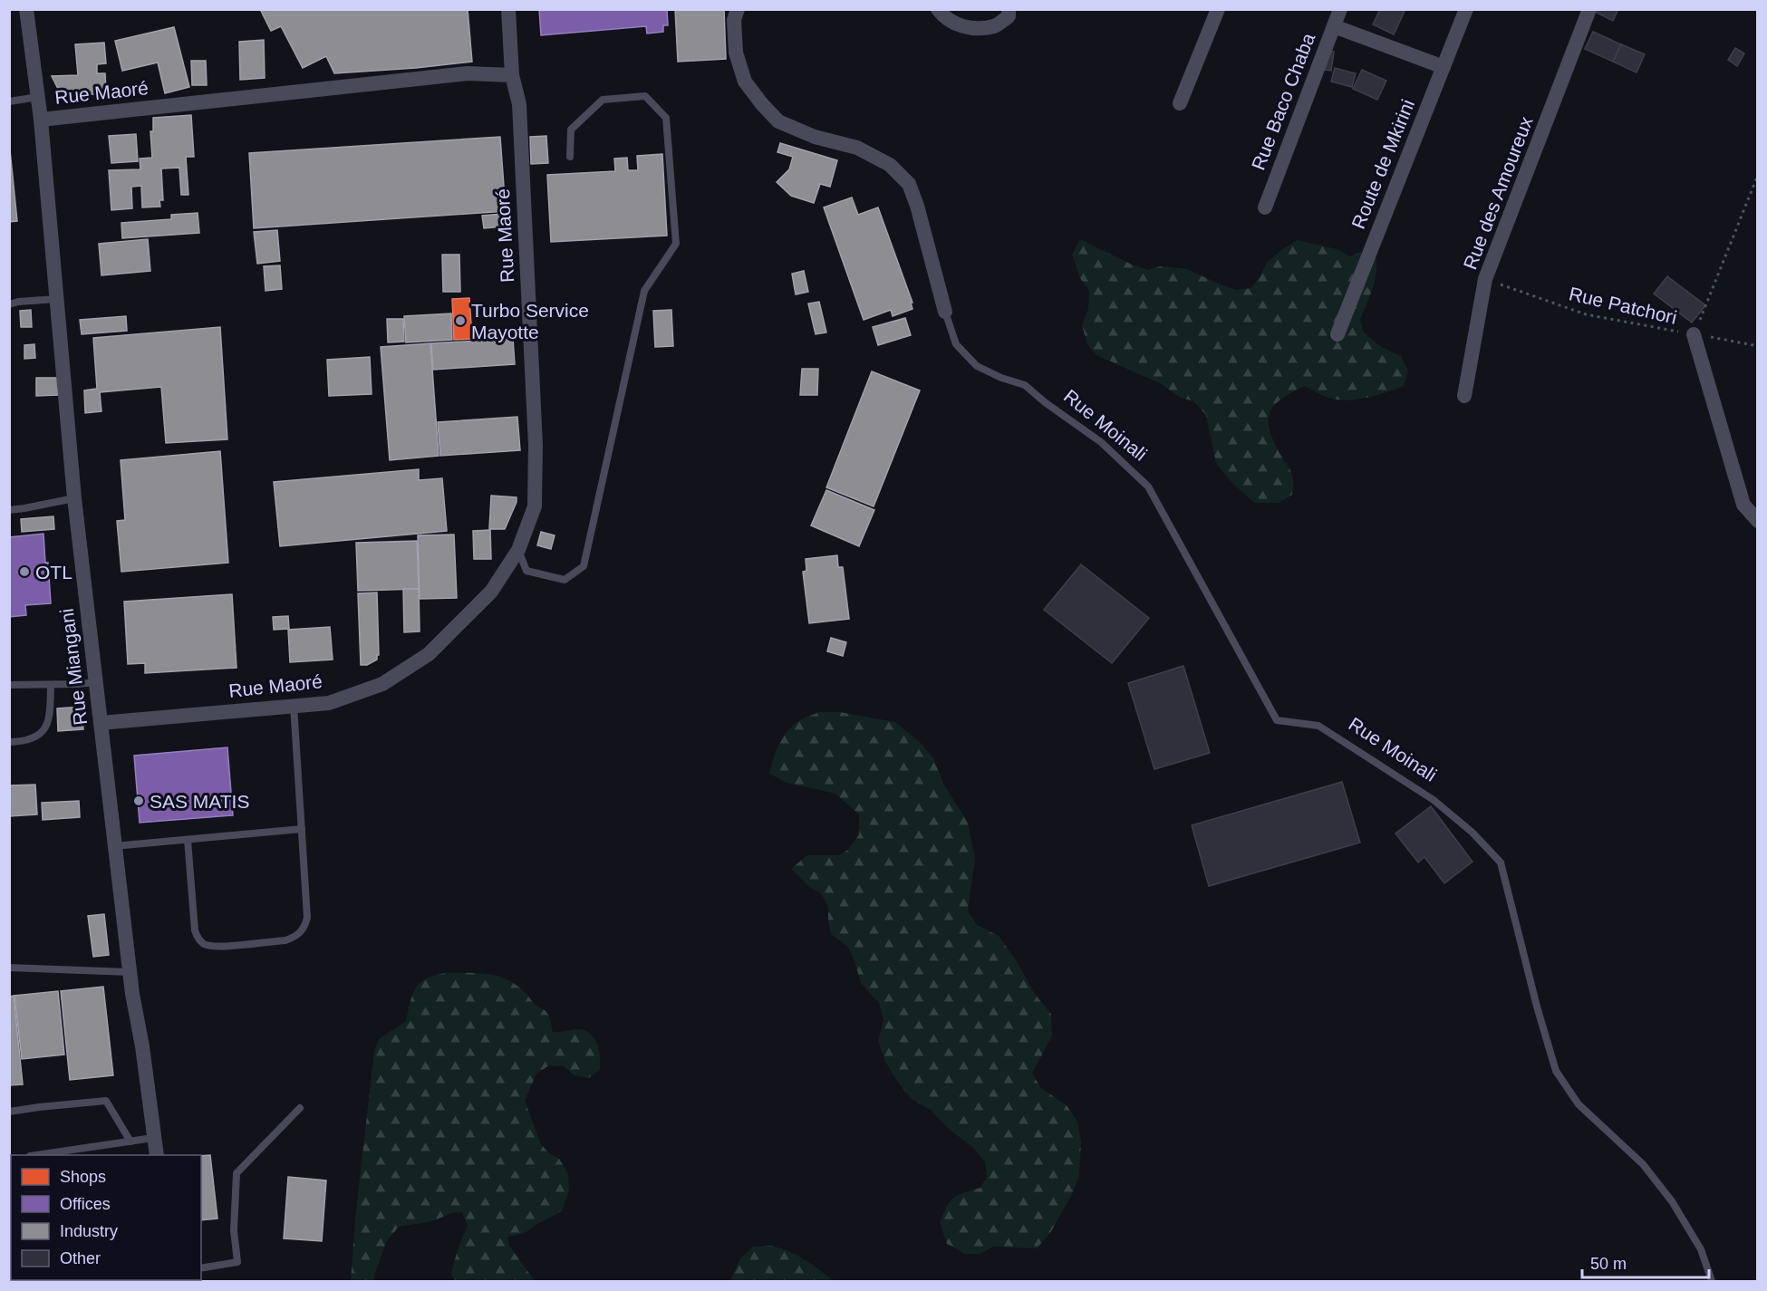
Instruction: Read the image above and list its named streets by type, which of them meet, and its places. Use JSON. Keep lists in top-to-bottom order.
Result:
{
  "streets": {
    "street": [
      "Rue Maoré",
      "Rue Baco Chaba",
      "Route de Mkirini",
      "Rue des Amoureux",
      "Rue Moinali",
      "Rue Miangani"
    ],
    "path": ["Rue Patchori"]
  },
  "crossings": [
    ["Rue Maoré", "Rue Miangani"],
    ["Rue des Amoureux", "Rue Patchori"]
  ],
  "places": ["Turbo Service Mayotte", "OTL", "SAS MATIS"],
  "legend": [
    "Shops",
    "Offices",
    "Industry",
    "Other"
  ],
  "scale_bar": "50 m"
}
